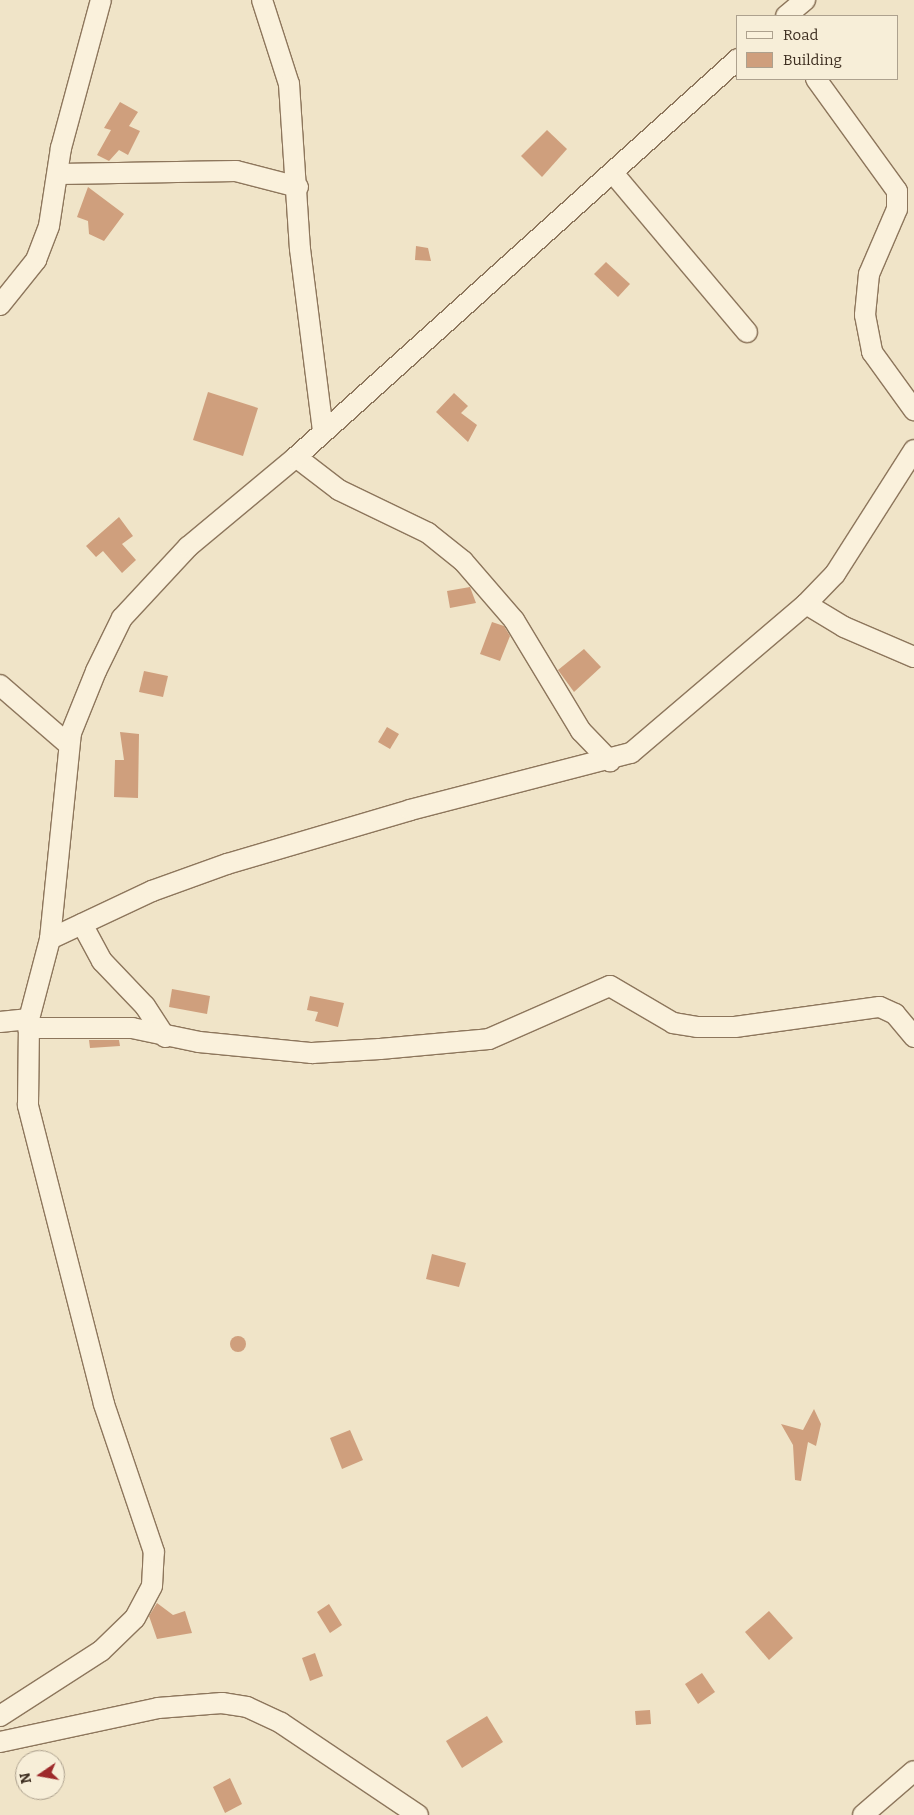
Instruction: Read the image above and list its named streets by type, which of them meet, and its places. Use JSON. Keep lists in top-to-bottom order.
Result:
{
  "legend": ["Road", "Building"],
  "north": "left"
}
